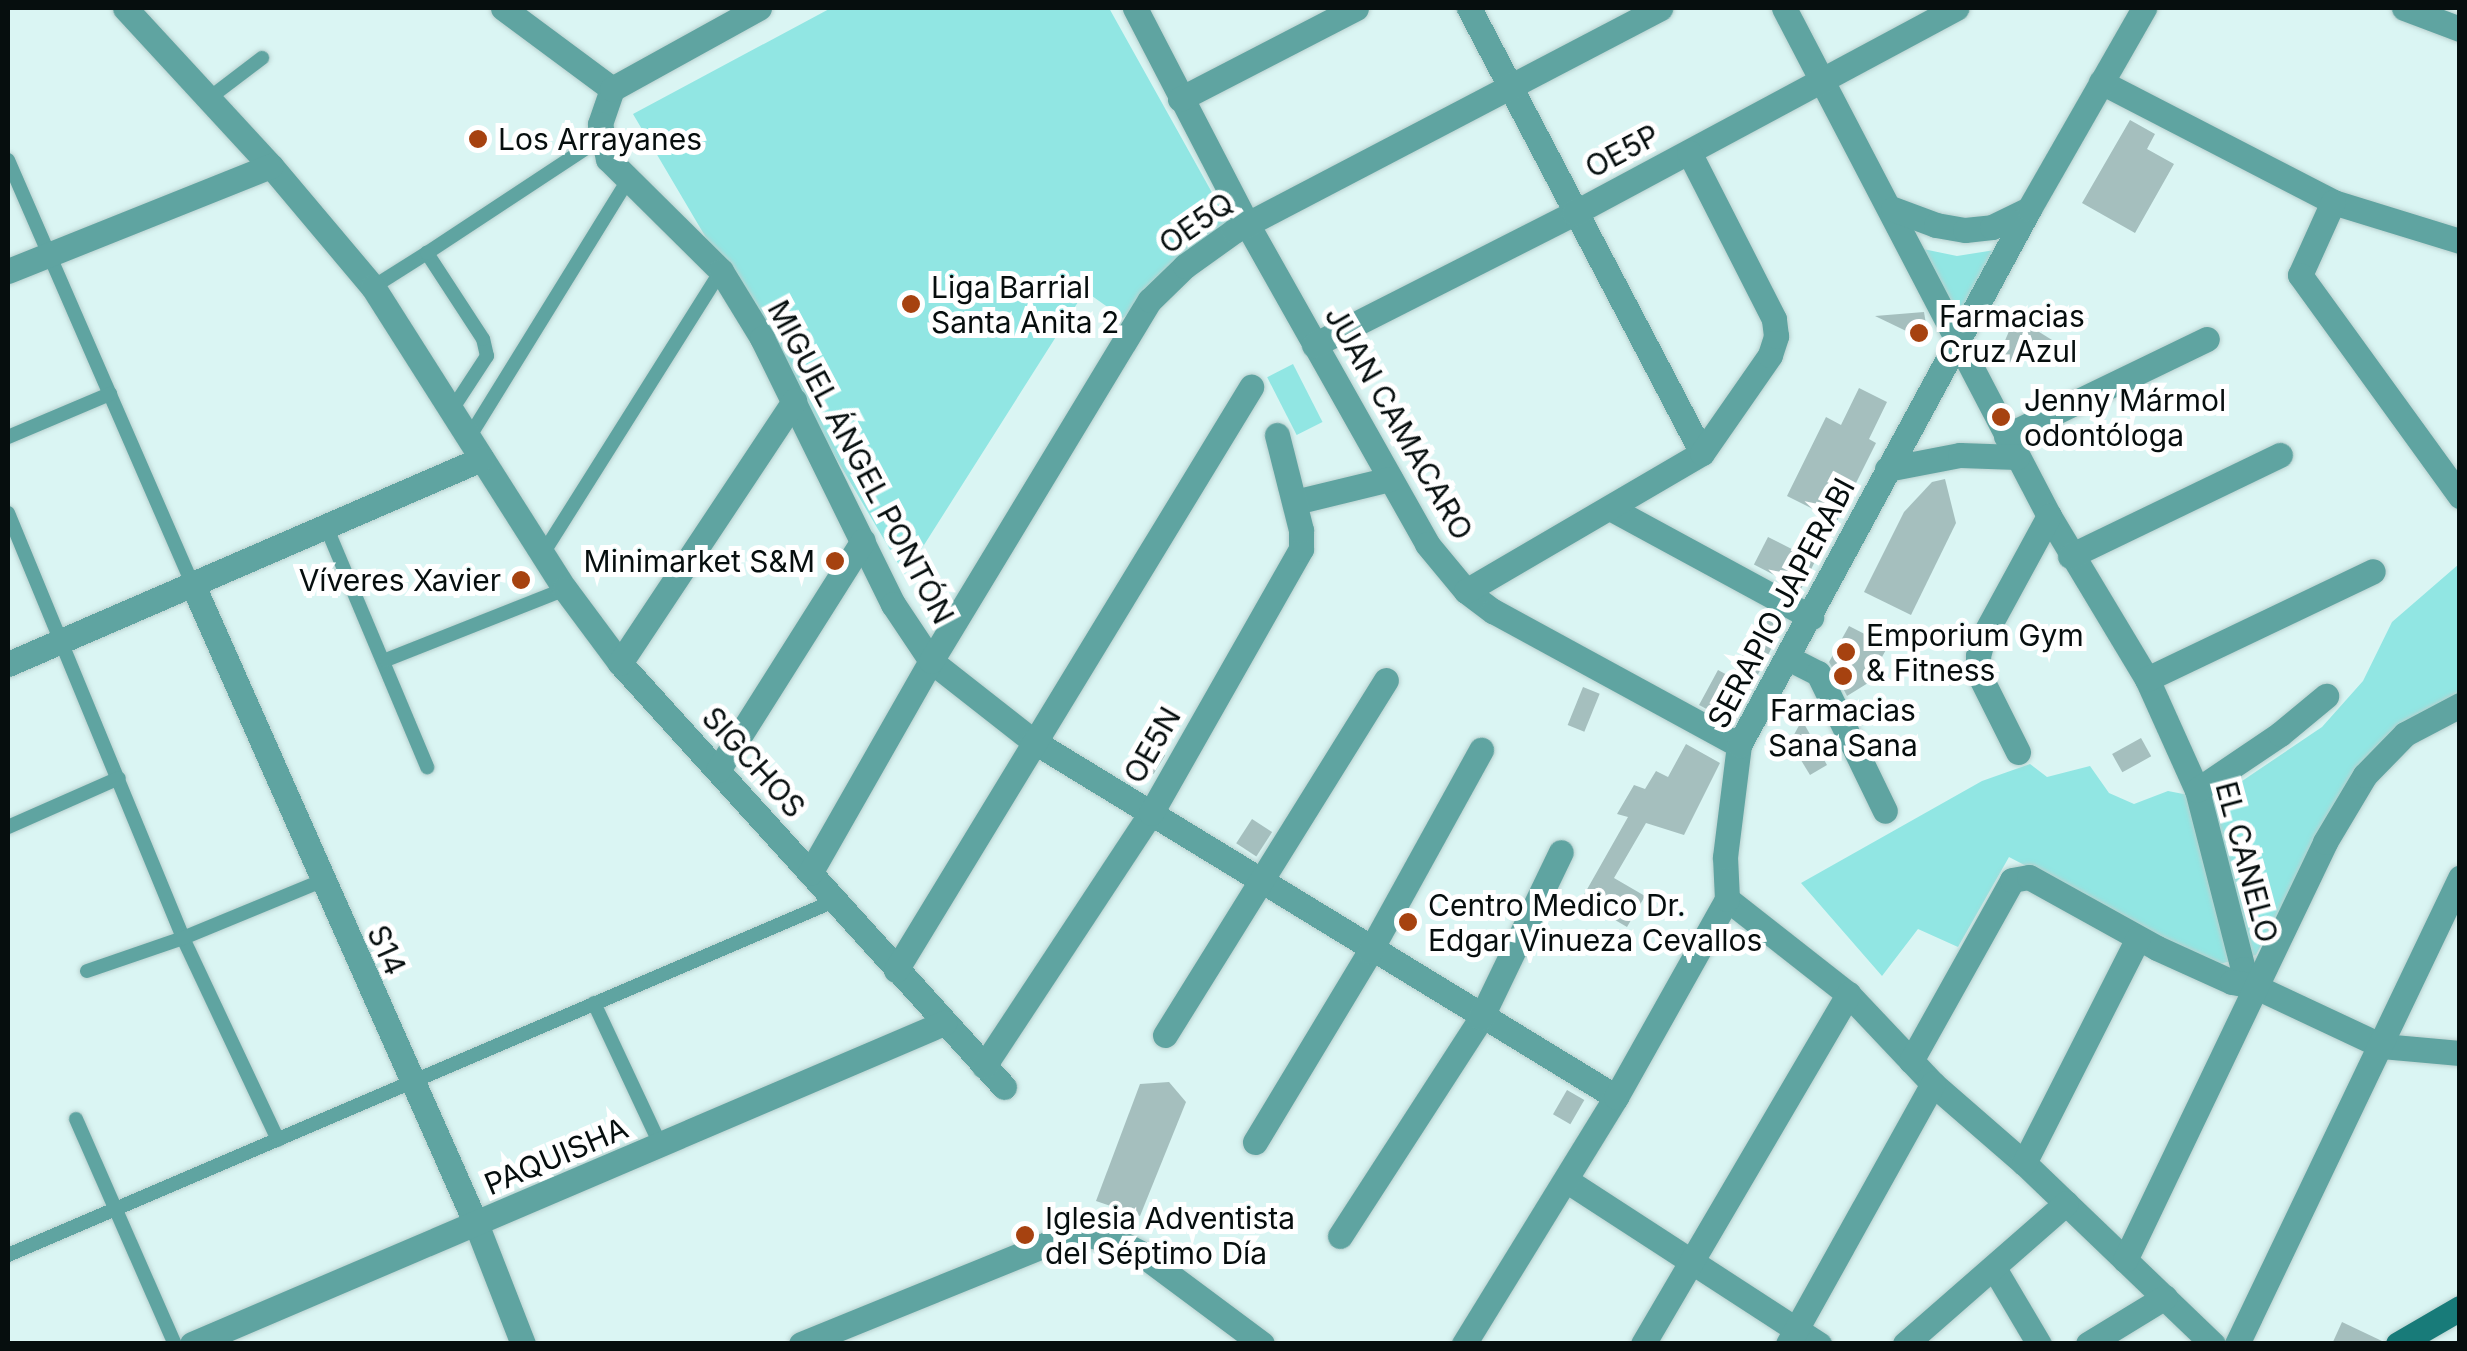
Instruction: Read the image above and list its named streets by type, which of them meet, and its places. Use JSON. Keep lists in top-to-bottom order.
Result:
{
  "streets": {
    "street": [
      "OE5P",
      "OE5Q",
      "JUAN CAMACARO",
      "MIGUEL ÁNGEL PONTÓN",
      "SERAPIO JAPERABI",
      "OE5N",
      "SIGCHOS",
      "EL CANELO",
      "S14",
      "PAQUISHA"
    ]
  },
  "crossings": [
    ["OE5P", "JUAN CAMACARO"],
    ["OE5P", "EL CANELO"],
    ["OE5Q", "JUAN CAMACARO"],
    ["OE5Q", "MIGUEL ÁNGEL PONTÓN"],
    ["OE5Q", "SIGCHOS"],
    ["JUAN CAMACARO", "SERAPIO JAPERABI"],
    ["MIGUEL ÁNGEL PONTÓN", "OE5N"],
    ["SERAPIO JAPERABI", "EL CANELO"],
    ["OE5N", "SIGCHOS"],
    ["SIGCHOS", "PAQUISHA"],
    ["S14", "PAQUISHA"]
  ],
  "places": [
    "Los Arrayanes",
    "Liga Barrial Santa Anita 2",
    "Farmacias Cruz Azul",
    "Jenny Mármol odontóloga",
    "Minimarket S&M",
    "Víveres Xavier",
    "Emporium Gym & Fitness",
    "Farmacias Sana Sana",
    "Centro Medico Dr. Edgar Vinueza Cevallos",
    "Iglesia Adventista del Séptimo Día"
  ]
}
